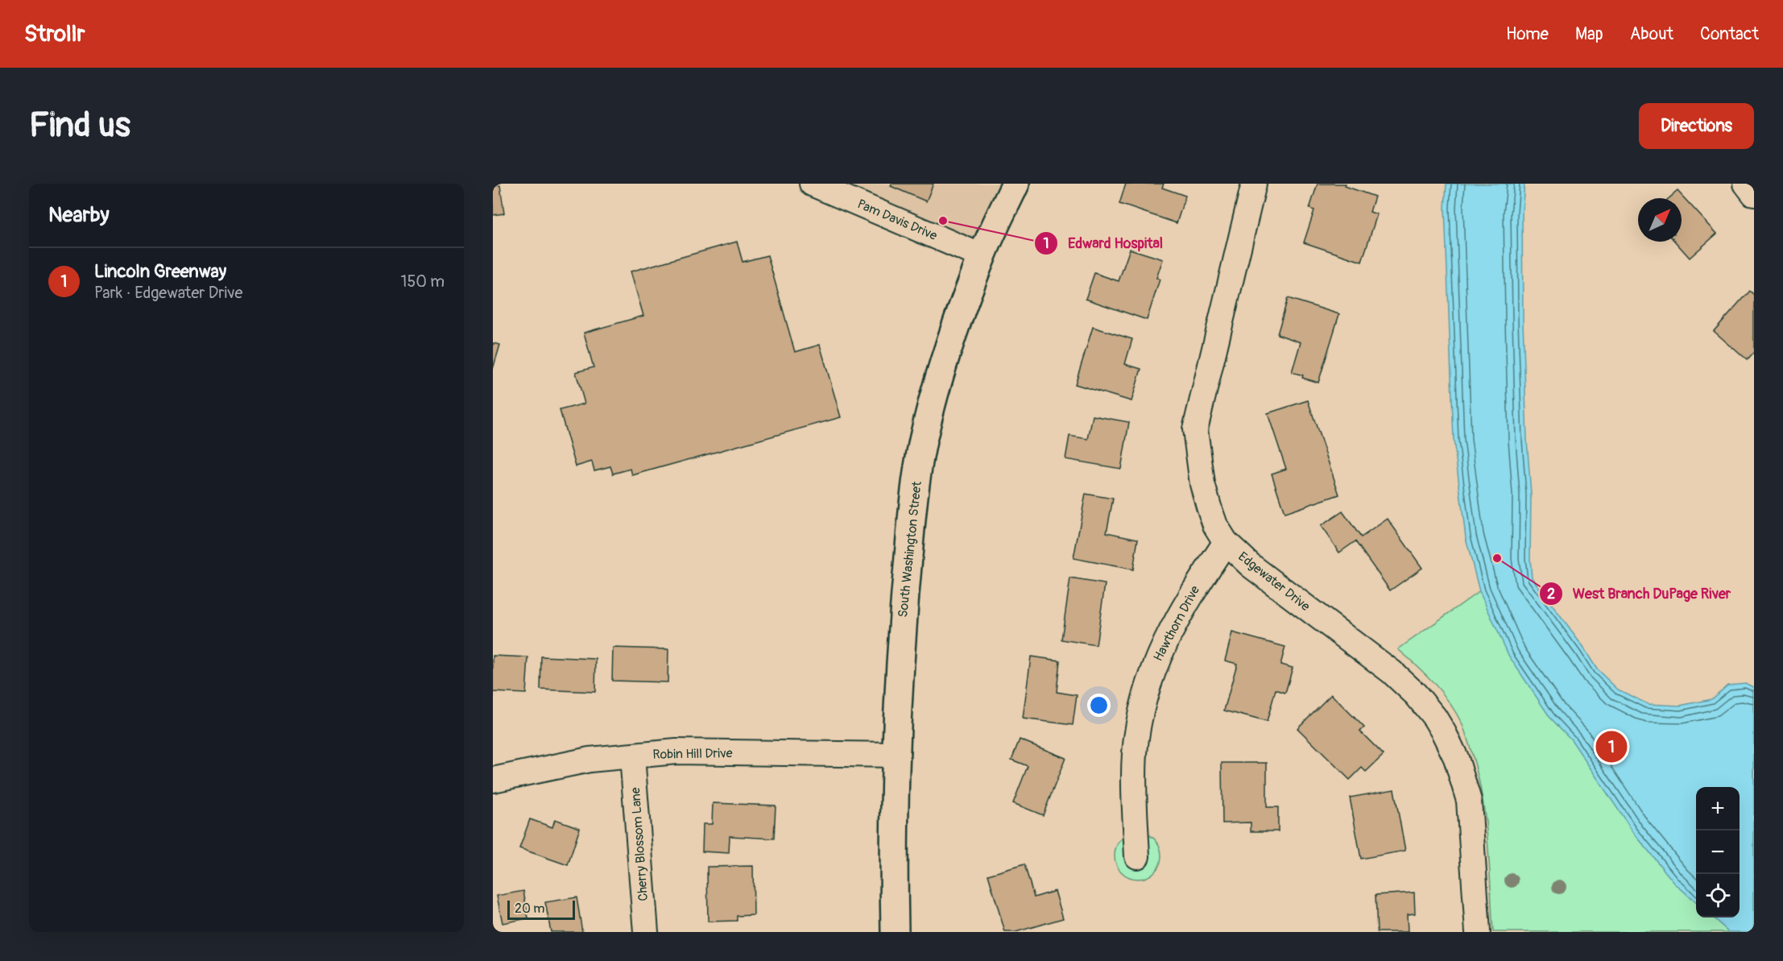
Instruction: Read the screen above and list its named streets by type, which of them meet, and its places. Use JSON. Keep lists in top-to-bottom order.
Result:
{
  "streets": {
    "main road": ["South Washington Street"],
    "street": [
      "Pam Davis Drive",
      "Edgewater Drive",
      "Hawthorn Drive",
      "Robin Hill Drive",
      "Cherry Blossom Lane"
    ]
  },
  "crossings": [
    ["Pam Davis Drive", "South Washington Street"],
    ["South Washington Street", "Robin Hill Drive"],
    ["Edgewater Drive", "Hawthorn Drive"],
    ["Robin Hill Drive", "Cherry Blossom Lane"]
  ],
  "places": ["Edward Hospital", "West Branch DuPage River"],
  "scale_bar": "20 m",
  "north": "top right",
  "page": {
    "header": "Strollr",
    "nav": [
      "Home",
      "Map",
      "About",
      "Contact"
    ],
    "buttons": "Directions",
    "title": "Find us",
    "heading": "Nearby",
    "list": [
      {
        "mark": "1",
        "name": "Lincoln Greenway",
        "note": "Park · Edgewater Drive",
        "value": "150 m"
      }
    ],
    "pins": "1",
    "map_buttons": ["+", "−"],
    "scale": "20 m"
  }
}
